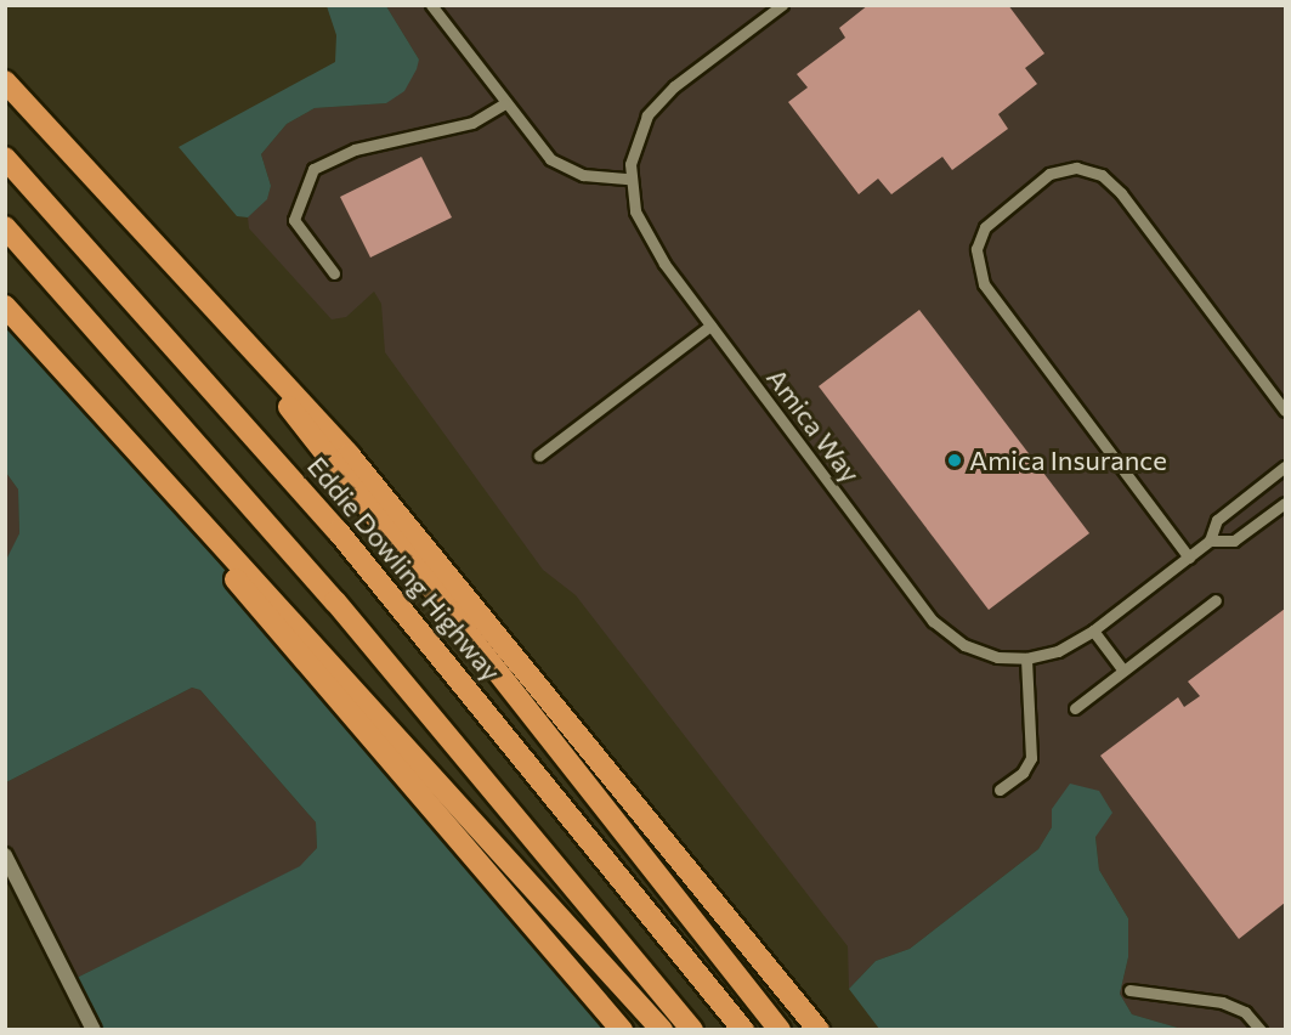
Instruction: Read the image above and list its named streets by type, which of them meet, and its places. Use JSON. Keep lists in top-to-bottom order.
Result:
{
  "streets": {
    "highway": ["Eddie Dowling Highway"],
    "lane": ["Amica Way"]
  },
  "places": ["Amica Insurance"]
}
